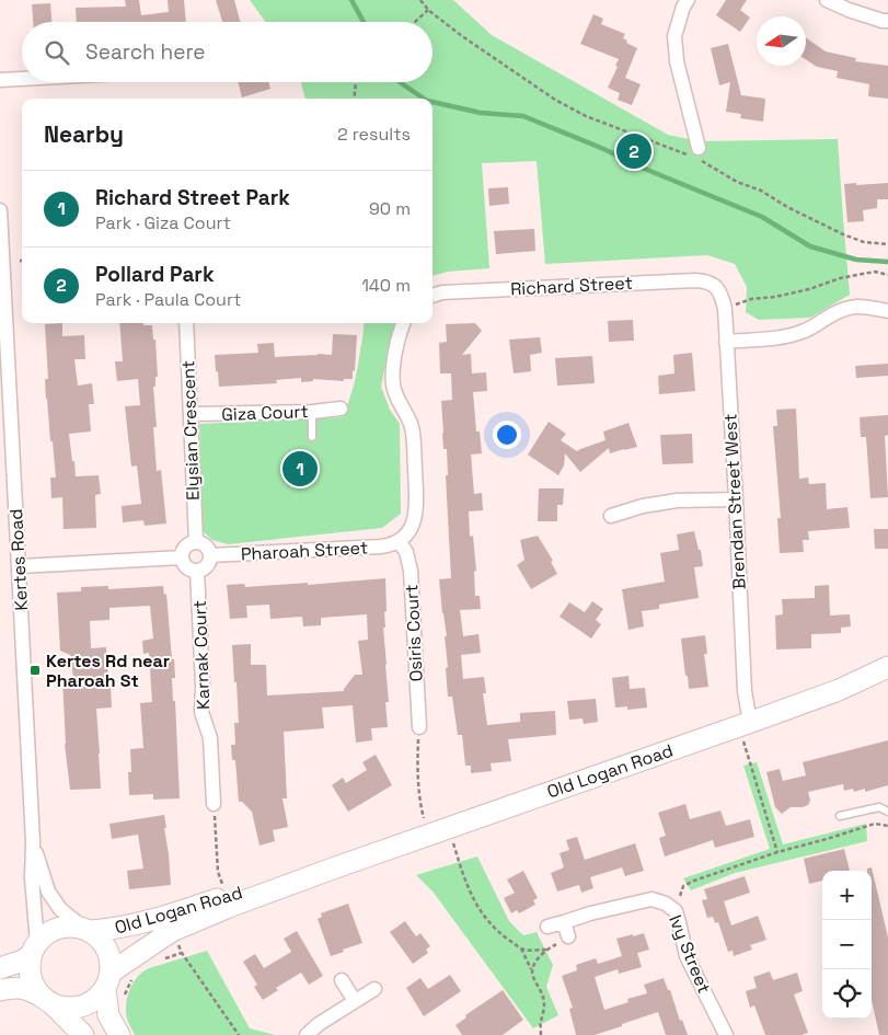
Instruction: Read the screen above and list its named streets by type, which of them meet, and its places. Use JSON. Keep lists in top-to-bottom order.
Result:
{
  "streets": {
    "main road": ["Old Logan Road"],
    "street": [
      "Richard Street",
      "Giza Court",
      "Elysian Crescent",
      "Brendan Street West",
      "Pharoah Street",
      "Kertes Road",
      "Osiris Court",
      "Karnak Court",
      "Ivy Street"
    ]
  },
  "crossings": [
    ["Richard Street", "Brendan Street West"],
    ["Giza Court", "Elysian Crescent"],
    ["Elysian Crescent", "Pharoah Street"],
    ["Elysian Crescent", "Karnak Court"],
    ["Brendan Street West", "Old Logan Road"],
    ["Pharoah Street", "Osiris Court"],
    ["Pharoah Street", "Karnak Court"],
    ["Kertes Road", "Old Logan Road"]
  ],
  "places": {
    "transit": ["Kertes Rd near Pharoah St"]
  },
  "north": "left",
  "page": {
    "search": "Search here",
    "heading": ["Nearby", "2 results"],
    "pins": ["2", "1"],
    "list": [
      {
        "mark": "1",
        "name": "Richard Street Park",
        "note": "Park · Giza Court",
        "value": "90 m"
      },
      {
        "mark": "2",
        "name": "Pollard Park",
        "note": "Park · Paula Court",
        "value": "140 m"
      }
    ],
    "map_buttons": ["+", "−"]
  }
}
